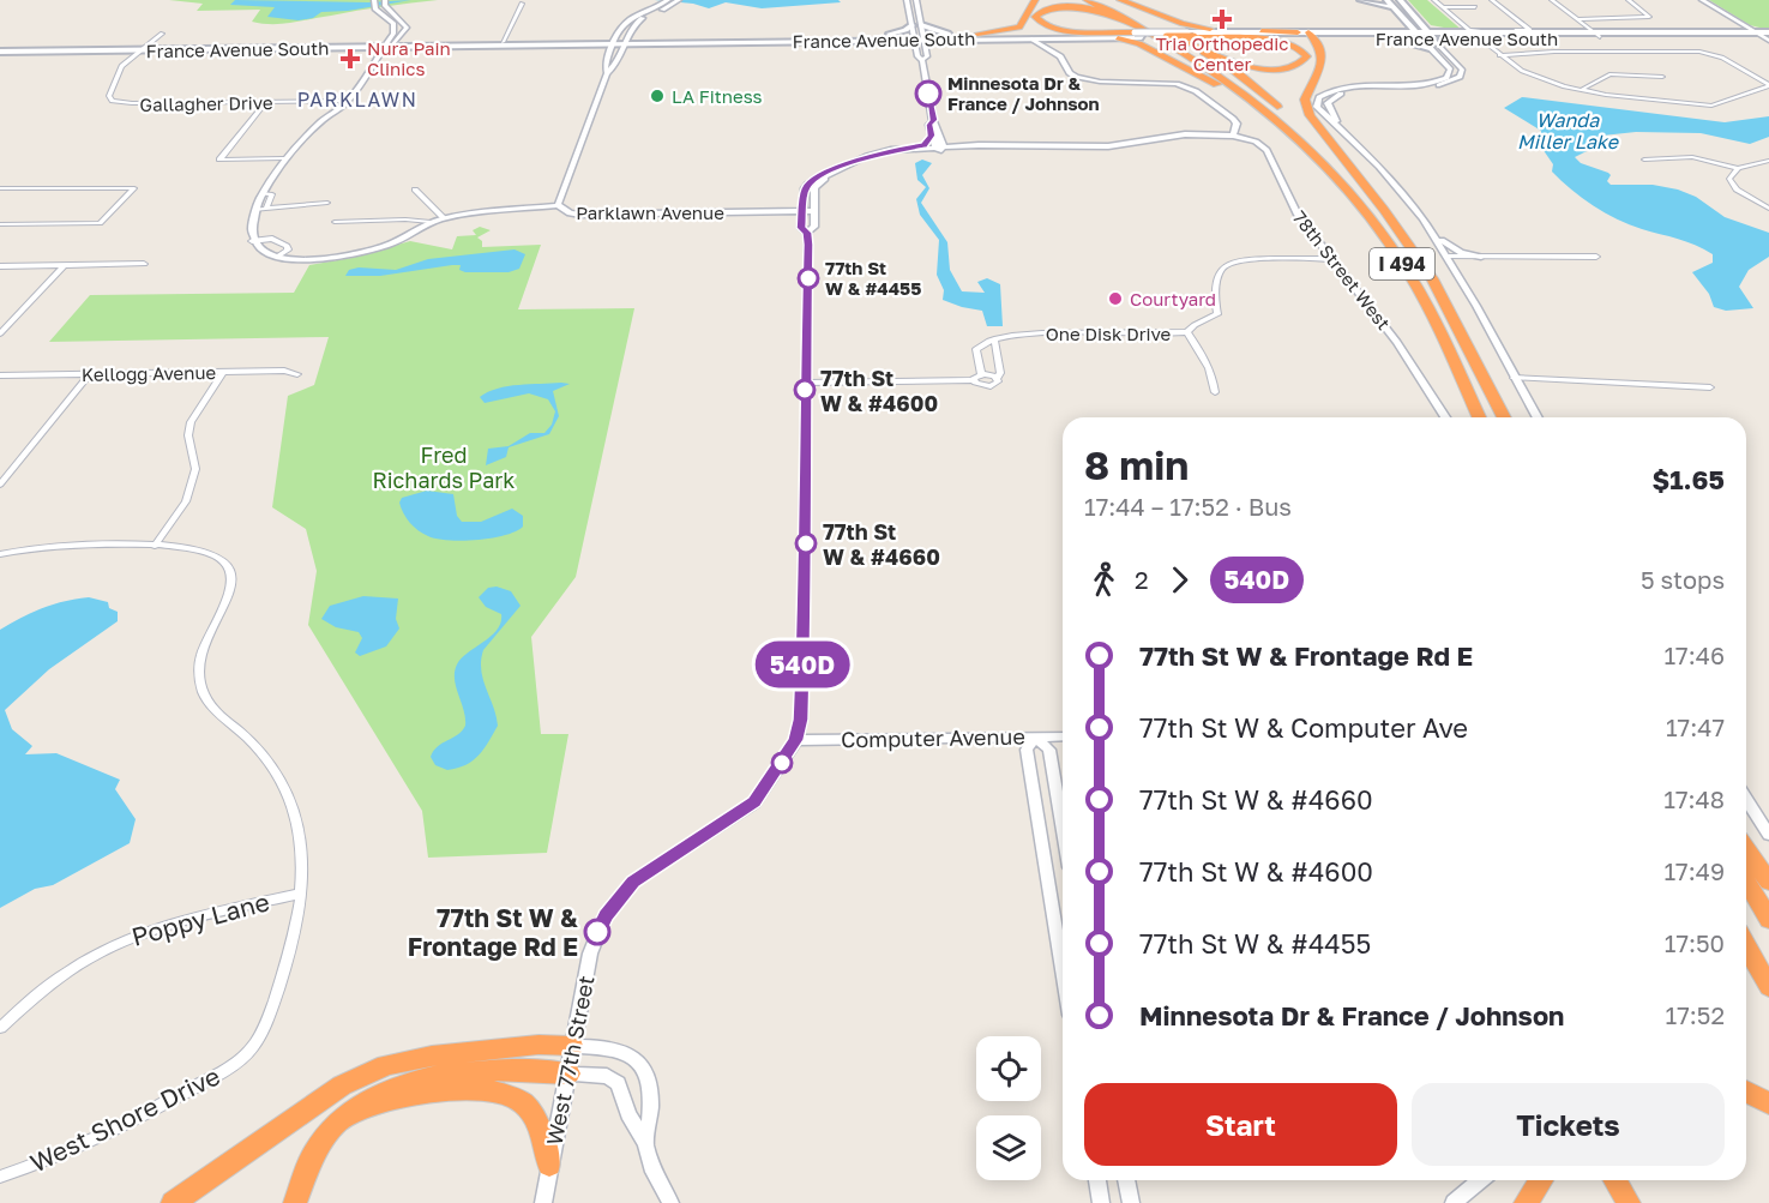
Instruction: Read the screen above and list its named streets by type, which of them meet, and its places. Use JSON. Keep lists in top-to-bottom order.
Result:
{
  "streets": {
    "highway": ["I 494"],
    "main road": ["France Avenue South"],
    "street": [
      "Gallagher Drive",
      "Parklawn Avenue",
      "78th Street West",
      "One Disk Drive",
      "Kellogg Avenue",
      "Computer Avenue",
      "Poppy Lane",
      "West 77th Street",
      "West Shore Drive"
    ]
  },
  "crossings": [
    ["France Avenue South", "Gallagher Drive"],
    ["France Avenue South", "I 494"],
    ["Parklawn Avenue", "West 77th Street"],
    ["78th Street West", "One Disk Drive"],
    ["Computer Avenue", "West 77th Street"],
    ["Poppy Lane", "West Shore Drive"]
  ],
  "districts": ["PARKLAWN"],
  "water": ["Wanda Miller Lake"],
  "parks": ["Fred Richards Park"],
  "places": {
    "health": ["Tria Orthopedic Center", "Nura Pain Clinics"],
    "other": [
      "Minnesota Dr & France / Johnson",
      "LA Fitness",
      "77th St W & #4455",
      "Courtyard",
      "77th St W & #4600",
      "77th St W & #4660",
      "77th St W & Frontage Rd E"
    ]
  },
  "lines": ["bus line 540D"],
  "page": {
    "on_map": "540D",
    "heading": ["8 min", "17:44 – 17:52 · Bus", "$1.65"],
    "legs": ["2", "540D", "5 stops"],
    "list": [
      {
        "name": "77th St W & Frontage Rd E",
        "value": "17:46"
      },
      {
        "name": "77th St W & Computer Ave",
        "value": "17:47"
      },
      {
        "name": "77th St W & #4660",
        "value": "17:48"
      },
      {
        "name": "77th St W & #4600",
        "value": "17:49"
      },
      {
        "name": "77th St W & #4455",
        "value": "17:50"
      },
      {
        "name": "Minnesota Dr & France / Johnson",
        "value": "17:52"
      }
    ],
    "buttons": ["Start", "Tickets"]
  }
}
